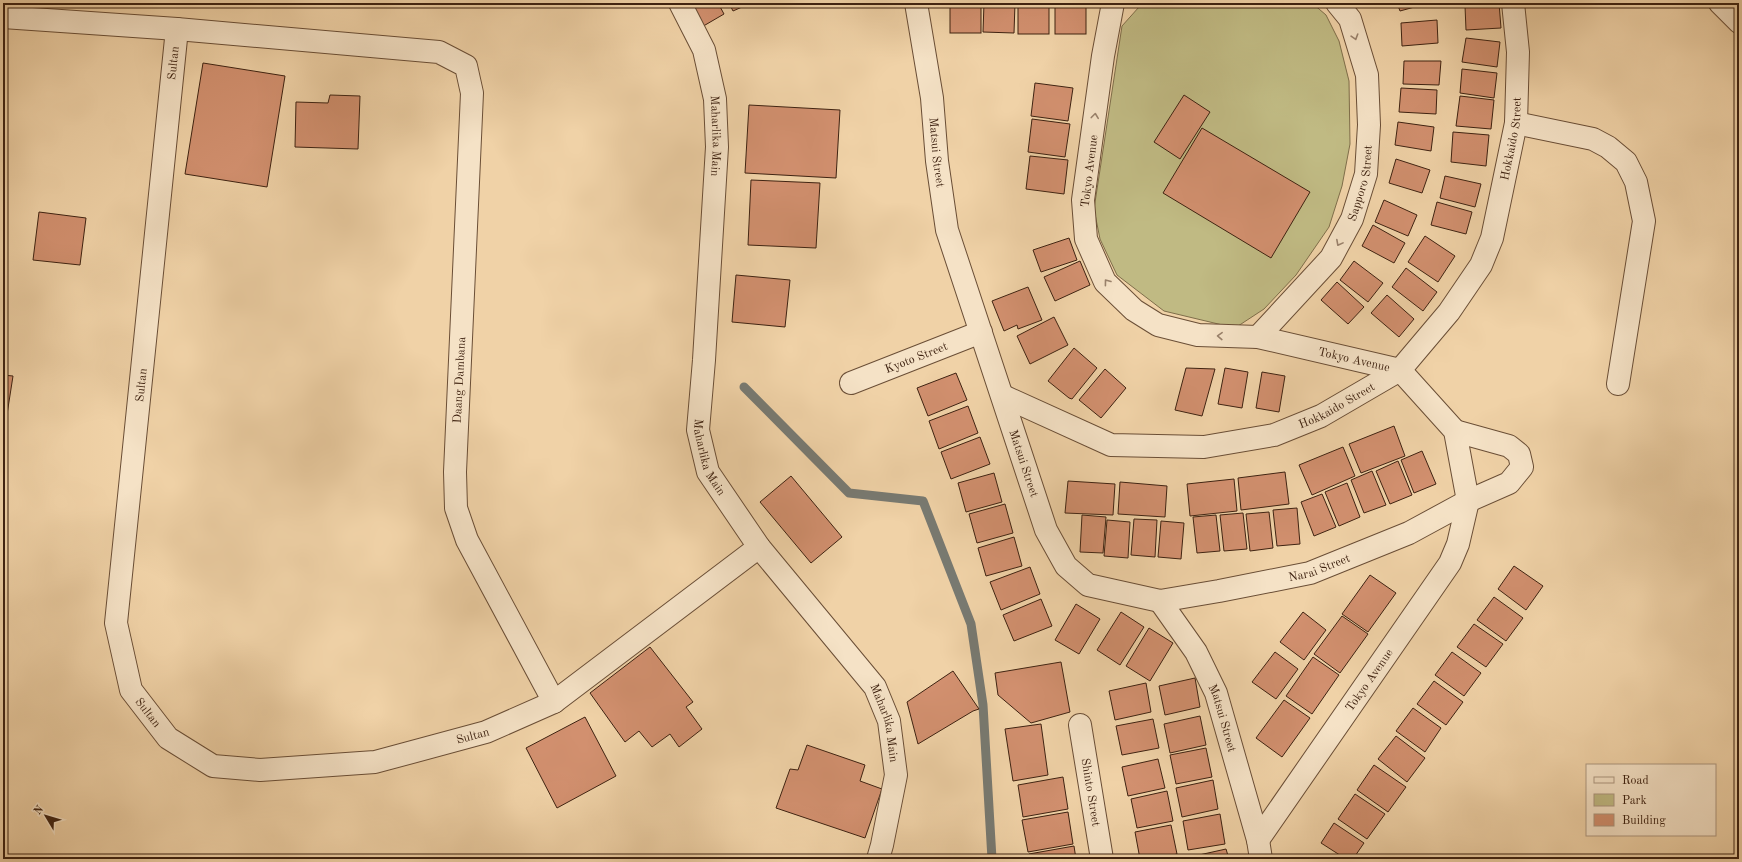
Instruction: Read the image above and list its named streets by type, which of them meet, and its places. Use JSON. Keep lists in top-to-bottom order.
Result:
{
  "streets": {
    "street": [
      "Sultan",
      "Maharlika Main",
      "Hokkaido Street",
      "Matsui Street",
      "Tokyo Avenue",
      "Sapporo Street",
      "Kyoto Street",
      "Daang Dambana",
      "Narai Street",
      "Shinto Street"
    ]
  },
  "crossings": [
    ["Sultan", "Maharlika Main"],
    ["Sultan", "Daang Dambana"],
    ["Hokkaido Street", "Matsui Street"],
    ["Hokkaido Street", "Tokyo Avenue"],
    ["Matsui Street", "Tokyo Avenue"],
    ["Matsui Street", "Kyoto Street"],
    ["Matsui Street", "Narai Street"],
    ["Tokyo Avenue", "Sapporo Street"],
    ["Tokyo Avenue", "Narai Street"]
  ],
  "one_way": ["Sapporo Street"],
  "legend": ["Road", "Park", "Building"],
  "north": "top left"
}
